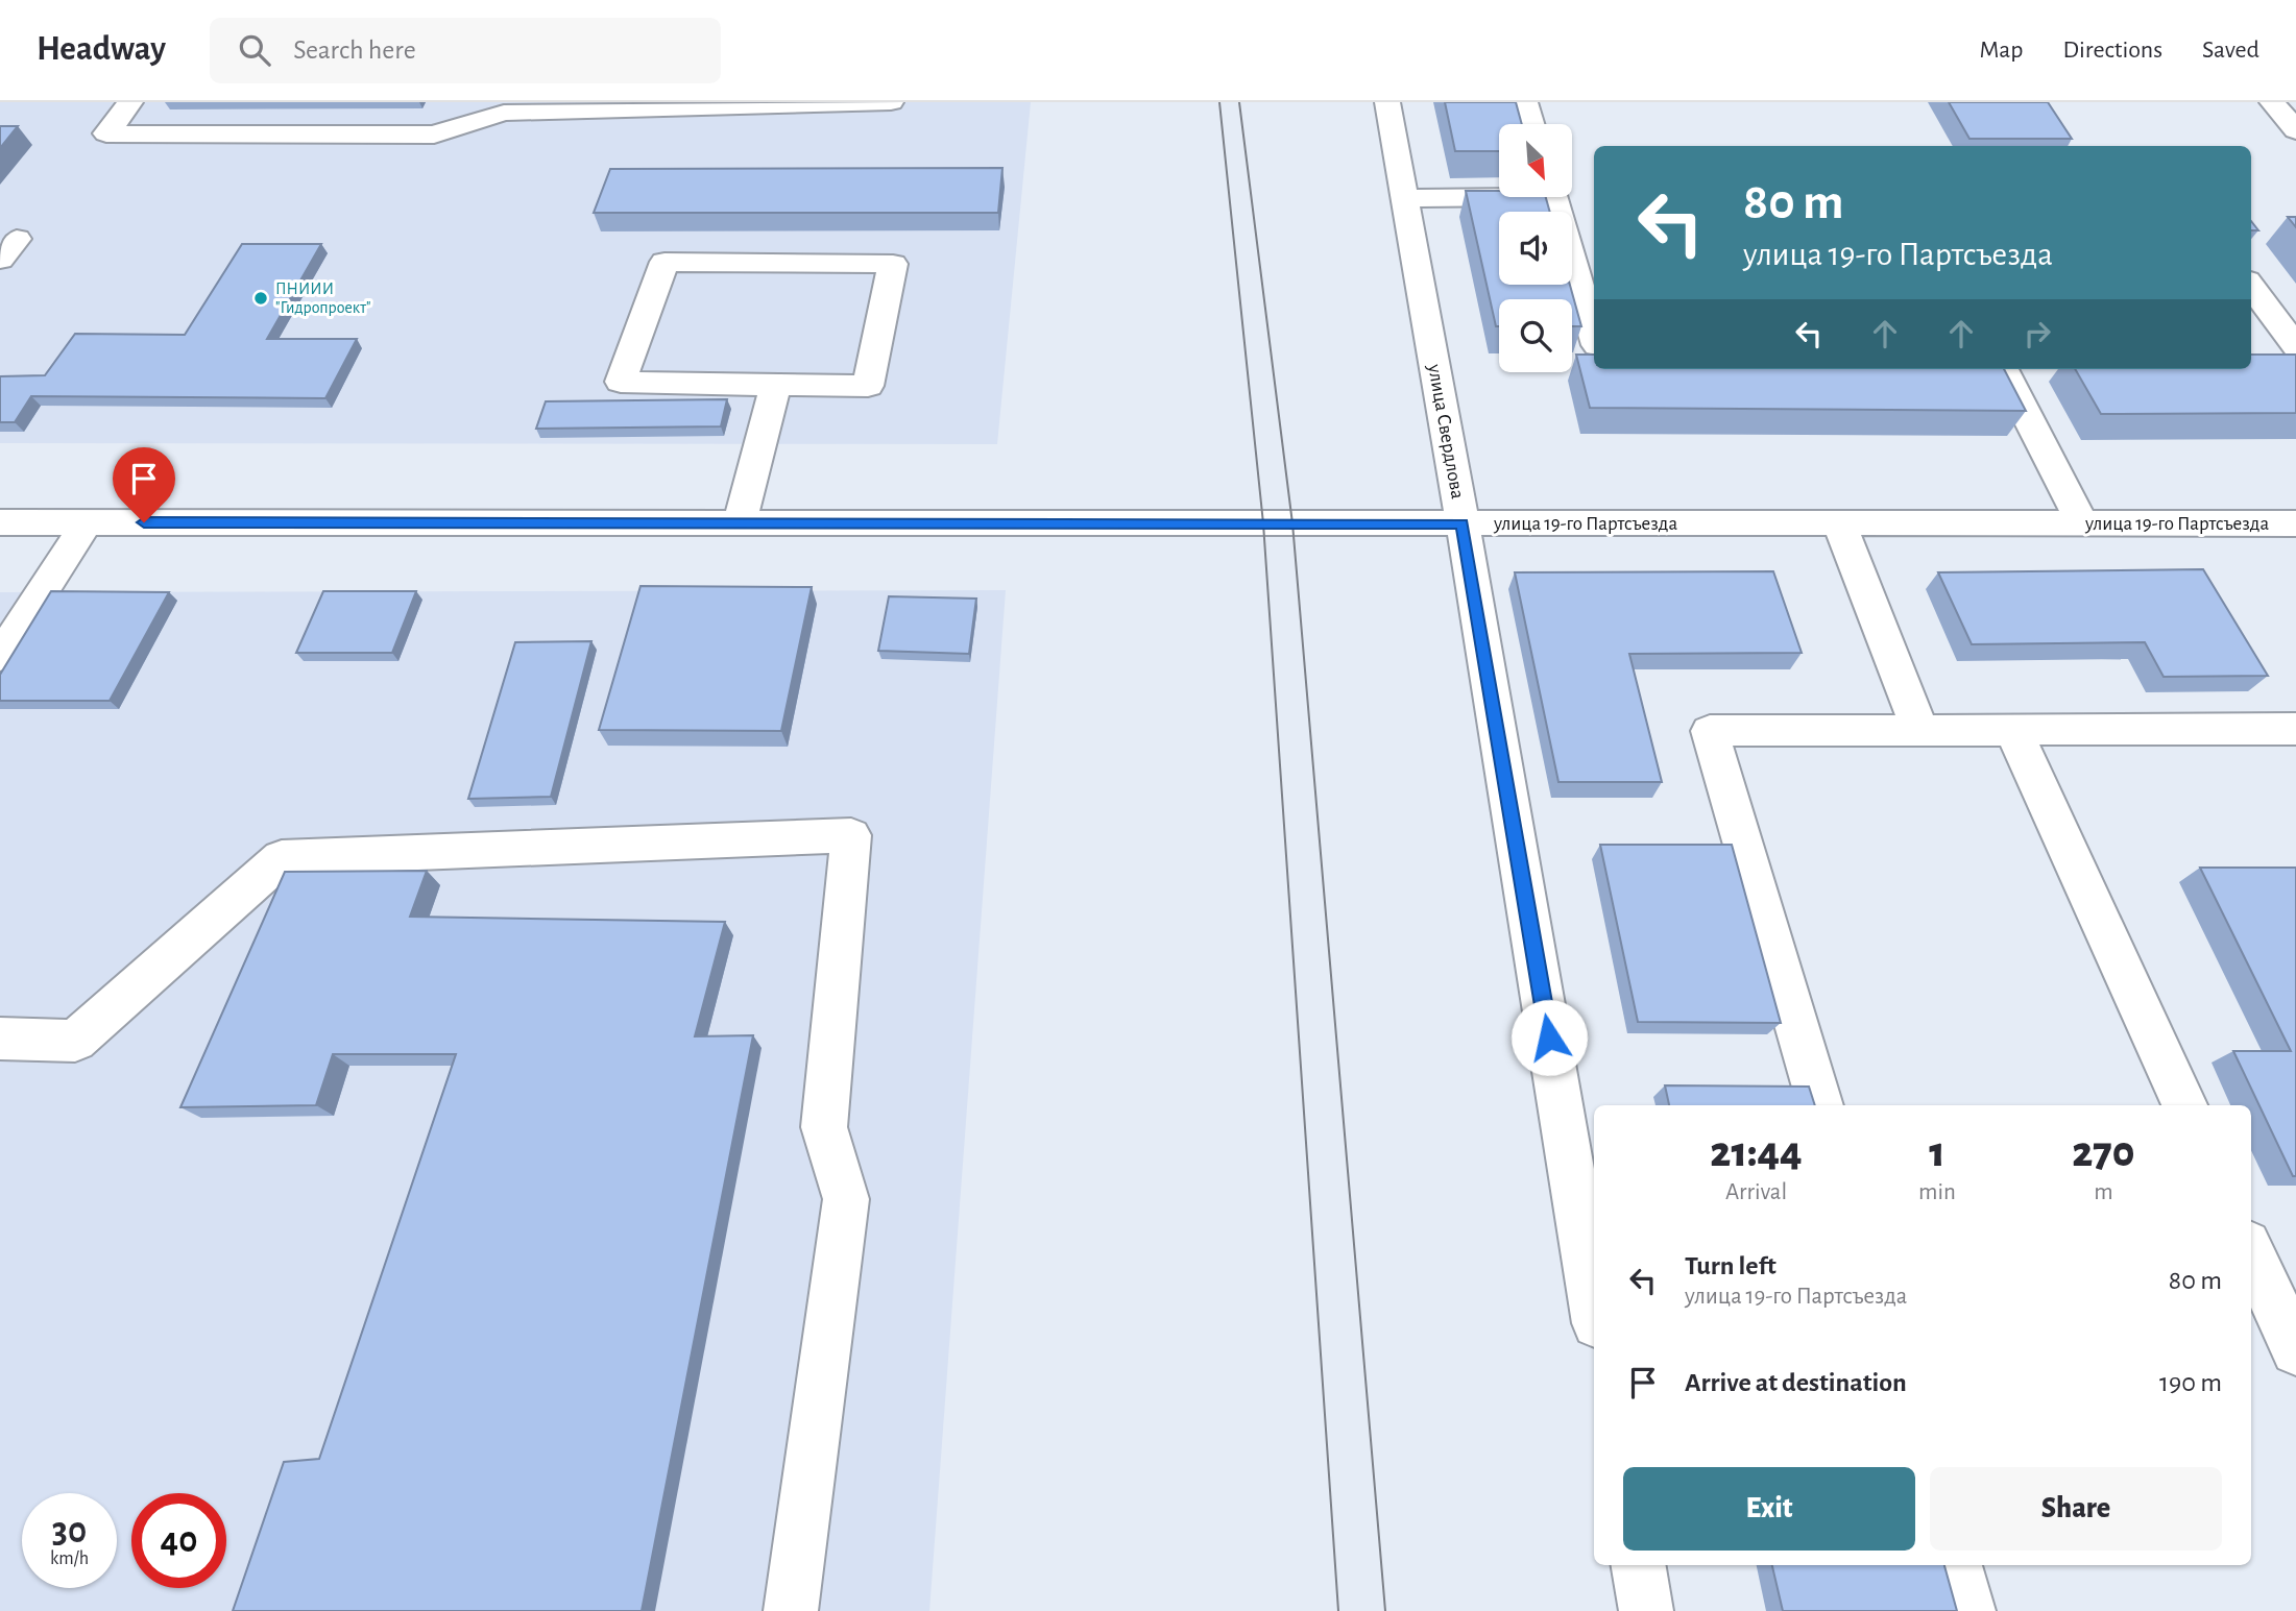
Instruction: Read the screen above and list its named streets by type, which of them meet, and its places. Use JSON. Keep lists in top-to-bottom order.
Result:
{
  "streets": {
    "street": ["улица Свердлова", "улица 19-го Партсъезда"]
  },
  "crossings": [
    ["улица Свердлова", "улица 19-го Партсъезда"]
  ],
  "places": ["ПНИИИ \"Гидропроект\""],
  "north": "bottom right",
  "page": {
    "header": "Headway",
    "search": "Search here",
    "nav": ["Map", "Directions", "Saved"],
    "turn": ["80 m", "улица 19-го Партсъезда"],
    "eta": [
      "21:44",
      "Arrival",
      "1",
      "min",
      "270",
      "m"
    ],
    "list": [
      {
        "name": "Turn left",
        "note": "улица 19-го Партсъезда",
        "value": "80 m"
      },
      {
        "name": "Arrive at destination",
        "value": "190 m"
      }
    ],
    "buttons": ["Exit", "Share"],
    "speed": "30 km/h",
    "limit": "40"
  }
}
